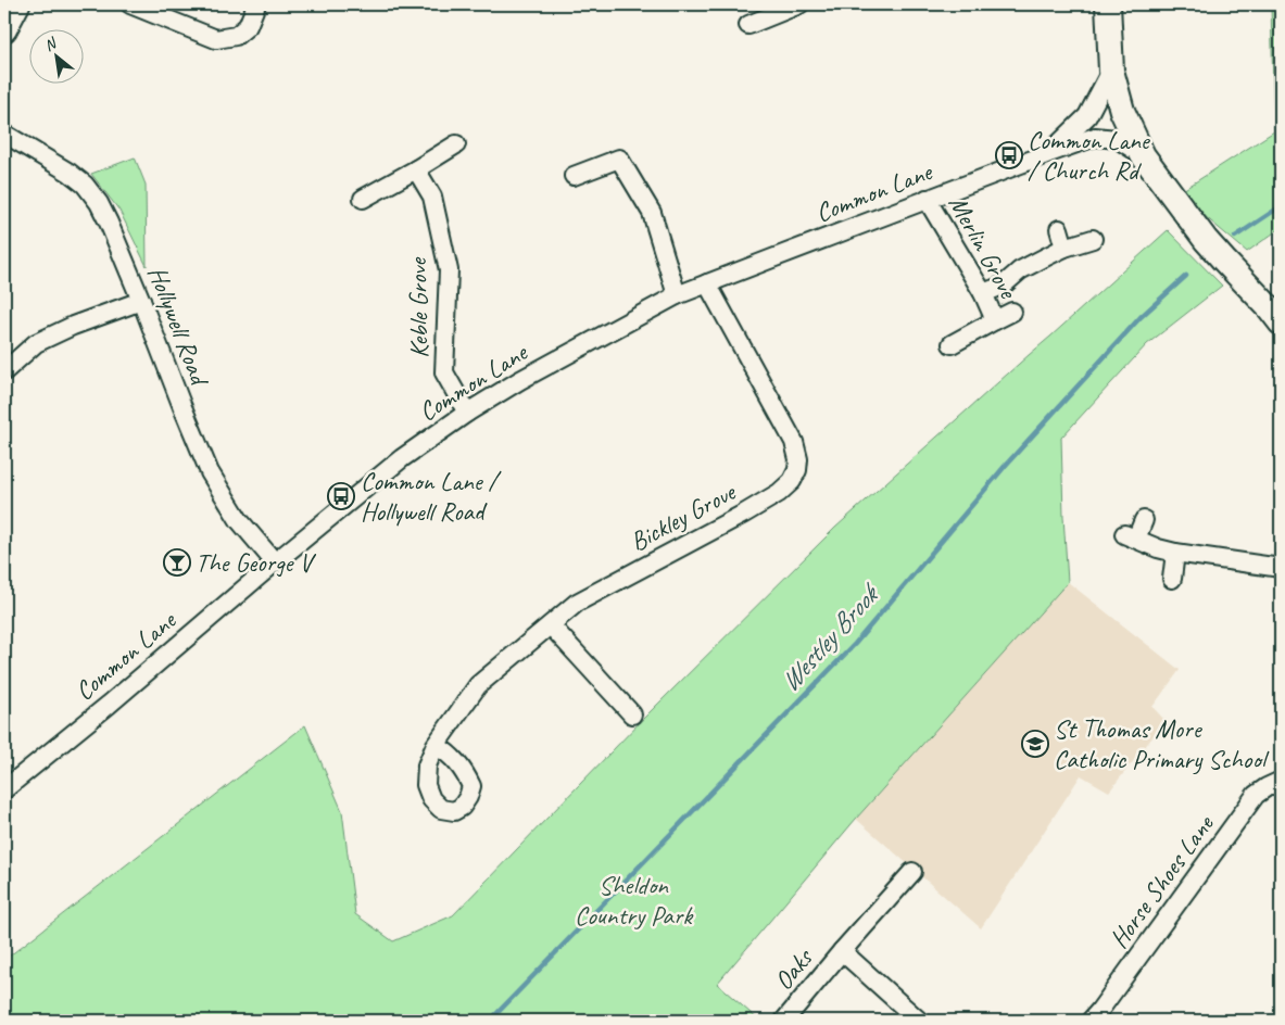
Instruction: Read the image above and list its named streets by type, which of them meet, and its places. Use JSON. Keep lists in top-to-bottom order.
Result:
{
  "streets": {
    "street": [
      "Common Lane",
      "Merlin Grove",
      "Keble Grove",
      "Hollywell Road",
      "Bickley Grove",
      "Horse Shoes Lane",
      "Oaks"
    ]
  },
  "crossings": [
    ["Common Lane", "Merlin Grove"],
    ["Common Lane", "Keble Grove"],
    ["Common Lane", "Hollywell Road"],
    ["Common Lane", "Bickley Grove"]
  ],
  "water": ["Westley Brook"],
  "parks": ["Sheldon Country Park"],
  "places": {
    "bus stop": ["Common Lane / Church Rd", "Common Lane / Hollywell Road"],
    "bar": ["The George V"],
    "school or university": ["St Thomas More Catholic Primary School"]
  },
  "north": "top left"
}
